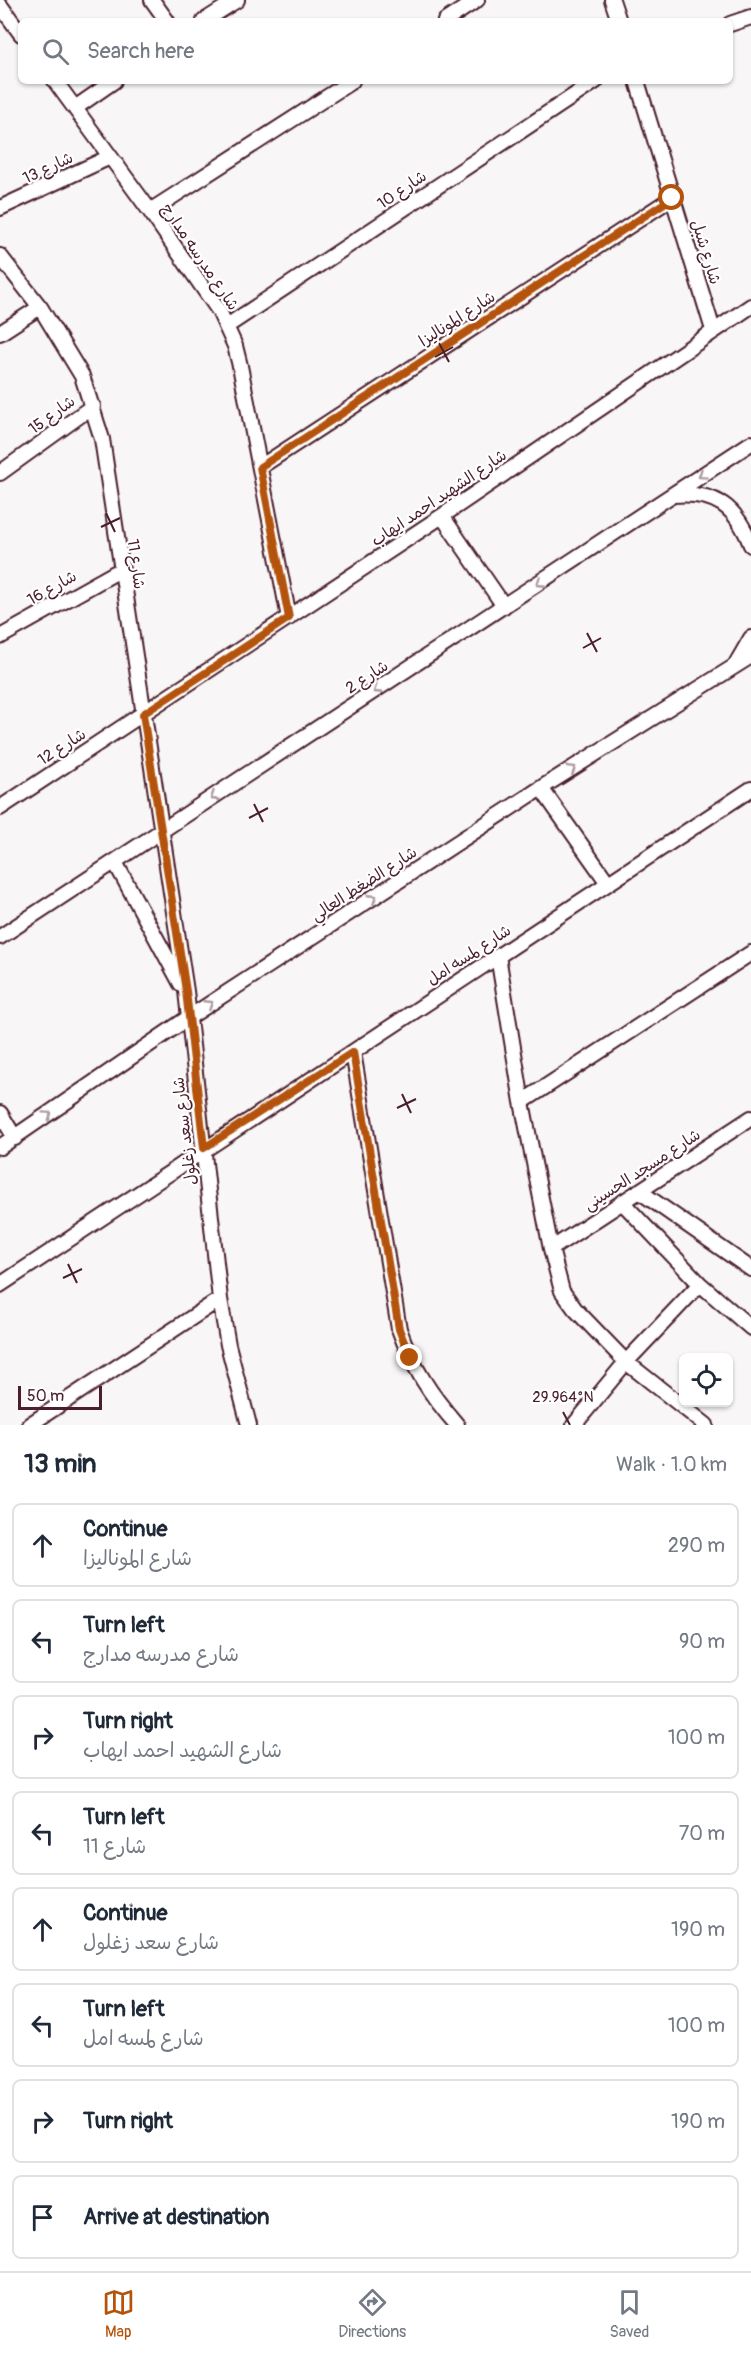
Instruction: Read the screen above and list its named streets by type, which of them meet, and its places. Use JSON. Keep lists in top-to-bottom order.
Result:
{
  "streets": {
    "street": [
      "شارع 13",
      "شارع 10",
      "شارع شبل",
      "شارع مدرسه مدارج",
      "شارع الموناليزا",
      "شارع 15",
      "شارع الشهيد احمد ايهاب",
      "شارع 11",
      "شارع 16",
      "شارع 2",
      "شارع 12",
      "شارع الضغط العالي",
      "شارع لمسه امل",
      "شارع سعد زغلول",
      "شارع مسجد الحسينى"
    ]
  },
  "crossings": [
    ["شارع 13", "شارع مدرسه مدارج"],
    ["شارع 10", "شارع مدرسه مدارج"],
    ["شارع شبل", "شارع الموناليزا"],
    ["شارع شبل", "شارع الشهيد احمد ايهاب"],
    ["شارع مدرسه مدارج", "شارع الموناليزا"],
    ["شارع مدرسه مدارج", "شارع الشهيد احمد ايهاب"],
    ["شارع 15", "شارع 11"],
    ["شارع الشهيد احمد ايهاب", "شارع 11"],
    ["شارع الشهيد احمد ايهاب", "شارع 12"],
    ["شارع 11", "شارع 16"],
    ["شارع 11", "شارع 2"],
    ["شارع 11", "شارع 12"],
    ["شارع 11", "شارع سعد زغلول"],
    ["شارع 2", "شارع سعد زغلول"],
    ["شارع الضغط العالي", "شارع سعد زغلول"],
    ["شارع لمسه امل", "شارع سعد زغلول"]
  ],
  "one_way": ["شارع 2", "شارع الضغط العالي"],
  "scale_bar": "50 m",
  "page": {
    "search": "Search here",
    "scale": "50 m",
    "heading": ["13 min", "Walk · 1.0 km"],
    "list": [
      ["Continue", "شارع الموناليزا", "290 m"],
      ["Turn left", "شارع مدرسه مدارج", "90 m"],
      ["Turn right", "شارع الشهيد احمد ايهاب", "100 m"],
      ["Turn left", "شارع 11", "70 m"],
      ["Continue", "شارع سعد زغلول", "190 m"],
      ["Turn left", "شارع لمسه امل", "100 m"],
      ["Turn right", "190 m"],
      "Arrive at destination"
    ],
    "nav": ["Map", "Directions", "Saved"]
  },
  "coordinates": ["29.964°N"]
}
